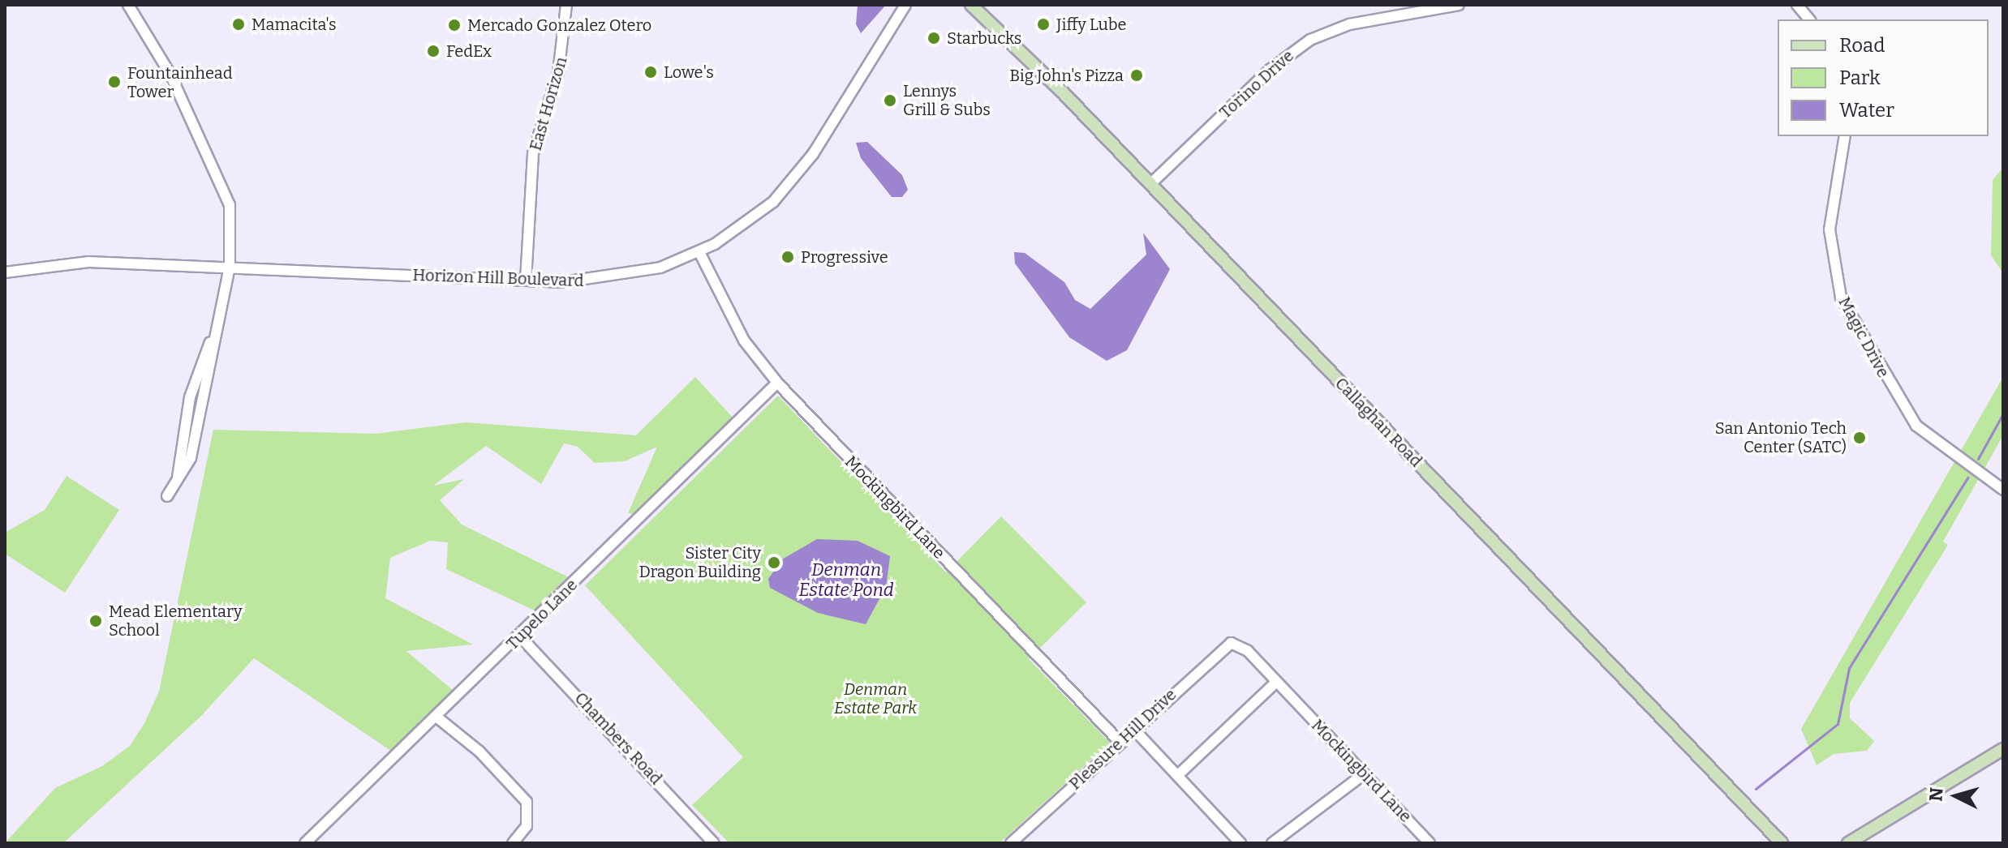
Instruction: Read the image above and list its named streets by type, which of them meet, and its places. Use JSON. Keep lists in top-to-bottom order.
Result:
{
  "streets": {
    "main road": ["Callaghan Road"],
    "street": [
      "Torino Drive",
      "East Horizon",
      "Horizon Hill Boulevard",
      "Magic Drive",
      "Mockingbird Lane",
      "Tupelo Lane",
      "Chambers Road",
      "Pleasure Hill Drive"
    ]
  },
  "crossings": [
    ["Torino Drive", "Callaghan Road"],
    ["East Horizon", "Horizon Hill Boulevard"],
    ["Horizon Hill Boulevard", "Mockingbird Lane"],
    ["Mockingbird Lane", "Tupelo Lane"],
    ["Mockingbird Lane", "Pleasure Hill Drive"],
    ["Tupelo Lane", "Chambers Road"]
  ],
  "water": ["Denman Estate Pond"],
  "parks": ["Denman Estate Park"],
  "places": [
    "Mamacita's",
    "Jiffy Lube",
    "Mercado Gonzalez Otero",
    "Starbucks",
    "FedEx",
    "Lowe's",
    "Big John's Pizza",
    "Fountainhead Tower",
    "Lennys Grill & Subs",
    "Progressive",
    "San Antonio Tech Center (SATC)",
    "Sister City Dragon Building",
    "Mead Elementary School"
  ],
  "legend": ["Road", "Park", "Water"],
  "north": "left"
}
